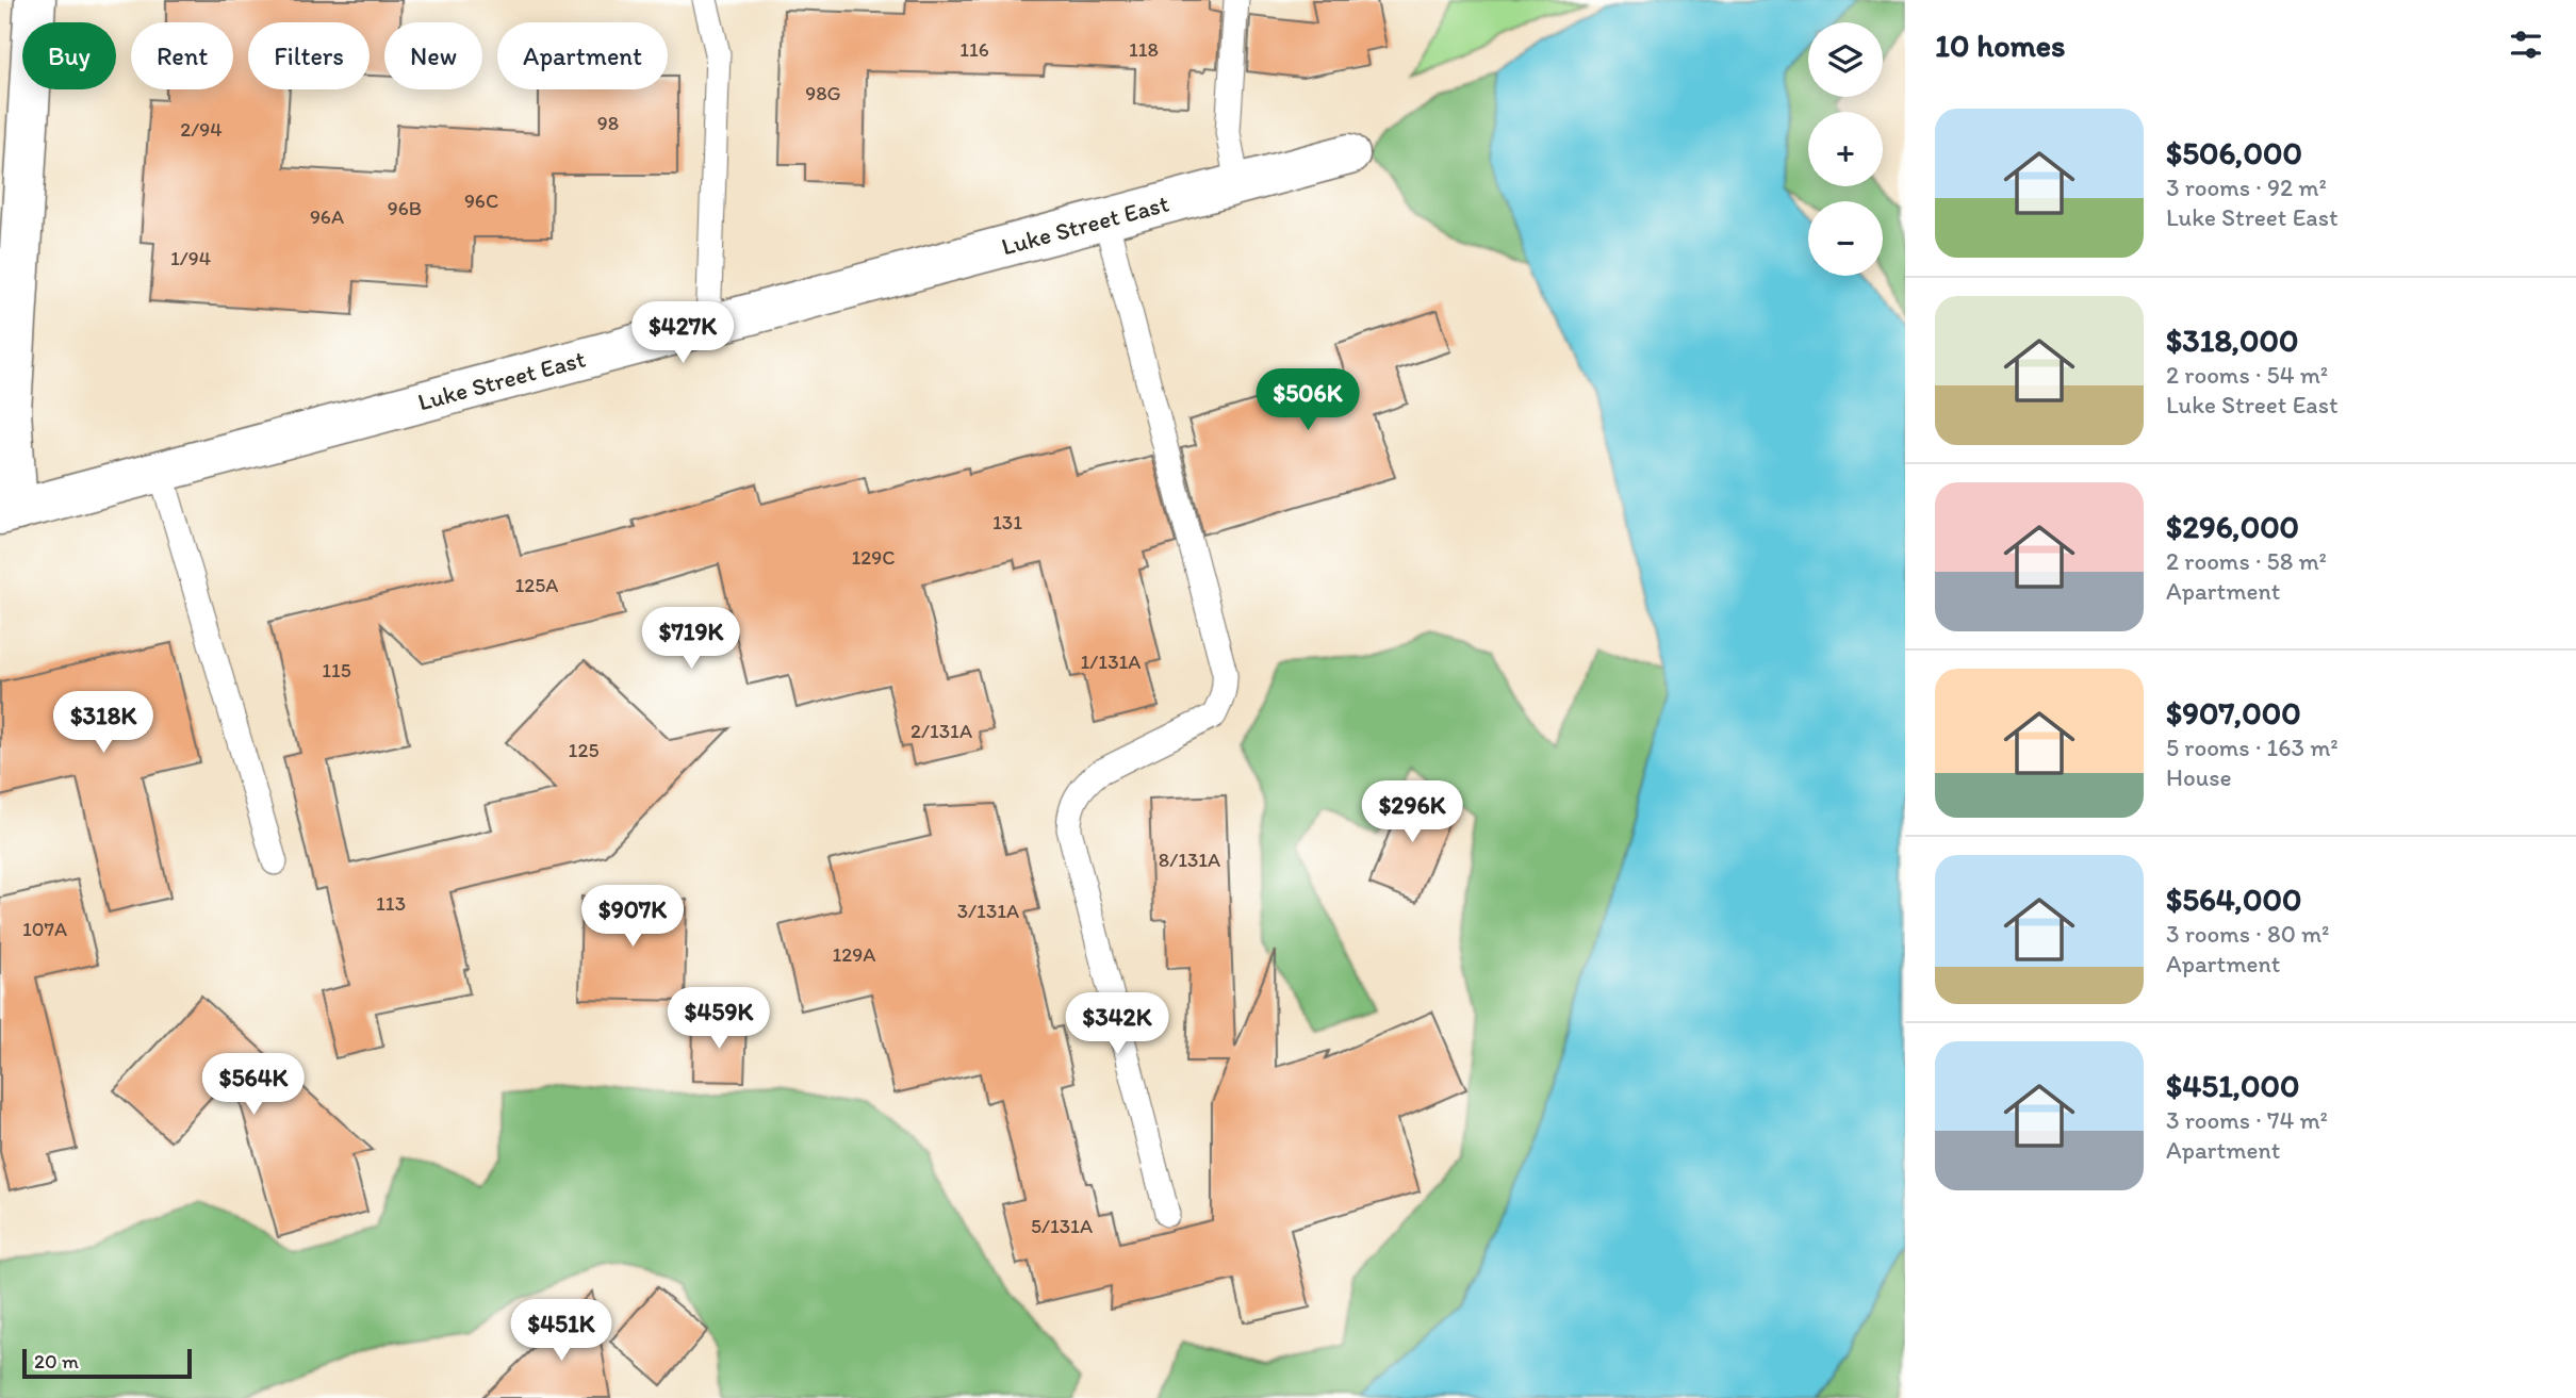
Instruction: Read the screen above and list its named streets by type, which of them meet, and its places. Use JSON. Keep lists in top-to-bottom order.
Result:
{
  "streets": {
    "street": ["Luke Street East"]
  },
  "house_numbers": [
    "116",
    "118",
    "98G",
    "98",
    "2/94",
    "96C",
    "96B",
    "96A",
    "1/94",
    "131",
    "129C",
    "125A",
    "1/131A",
    "115",
    "2/131A",
    "125",
    "8/131A",
    "113",
    "3/131A",
    "107A",
    "129A",
    "5/131A"
  ],
  "scale_bar": "20 m",
  "page": {
    "heading": "10 homes",
    "map_buttons": ["+", "−"],
    "chip": [
      "Buy",
      "Rent",
      "Filters",
      "New",
      "Apartment"
    ],
    "list": [
      {
        "name": "$506,000",
        "note": "3 rooms · 92 m² · Luke Street East"
      },
      {
        "name": "$318,000",
        "note": "2 rooms · 54 m² · Luke Street East"
      },
      {
        "name": "$296,000",
        "note": "2 rooms · 58 m² · Apartment"
      },
      {
        "name": "$907,000",
        "note": "5 rooms · 163 m² · House"
      },
      {
        "name": "$564,000",
        "note": "3 rooms · 80 m² · Apartment"
      },
      {
        "name": "$451,000",
        "note": "3 rooms · 74 m² · Apartment"
      }
    ],
    "price": [
      "$427K",
      "$506K",
      "$719K",
      "$318K",
      "$296K",
      "$907K",
      "$459K",
      "$342K",
      "$564K",
      "$451K"
    ],
    "scale": "20 m"
  }
}
